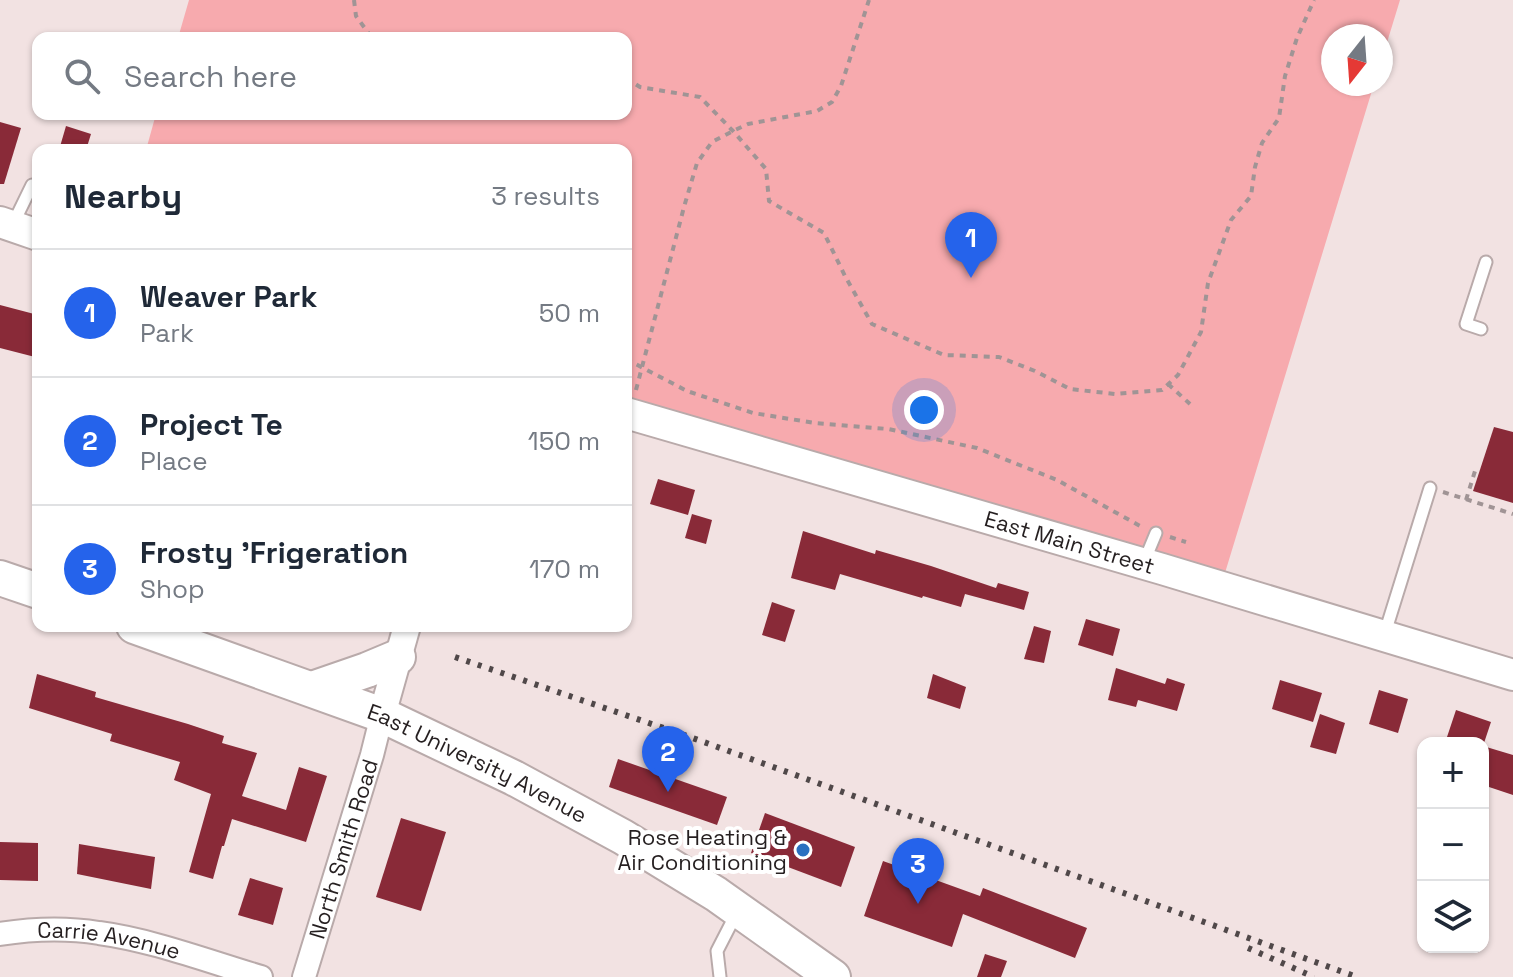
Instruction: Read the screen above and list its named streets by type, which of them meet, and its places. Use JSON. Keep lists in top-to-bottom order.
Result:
{
  "streets": {
    "main road": ["East Main Street", "East University Avenue"],
    "street": ["North Smith Road", "Carrie Avenue"]
  },
  "crossings": [
    ["East University Avenue", "North Smith Road"]
  ],
  "places": ["Rose Heating & Air Conditioning"],
  "north": "bottom",
  "page": {
    "search": "Search here",
    "heading": ["Nearby", "3 results"],
    "pins": ["1", "2", "3"],
    "list": [
      {
        "mark": "1",
        "name": "Weaver Park",
        "note": "Park",
        "value": "50 m"
      },
      {
        "mark": "2",
        "name": "Project Te",
        "note": "Place",
        "value": "150 m"
      },
      {
        "mark": "3",
        "name": "Frosty 'Frigeration",
        "note": "Shop",
        "value": "170 m"
      }
    ],
    "map_buttons": ["+", "−"]
  }
}
